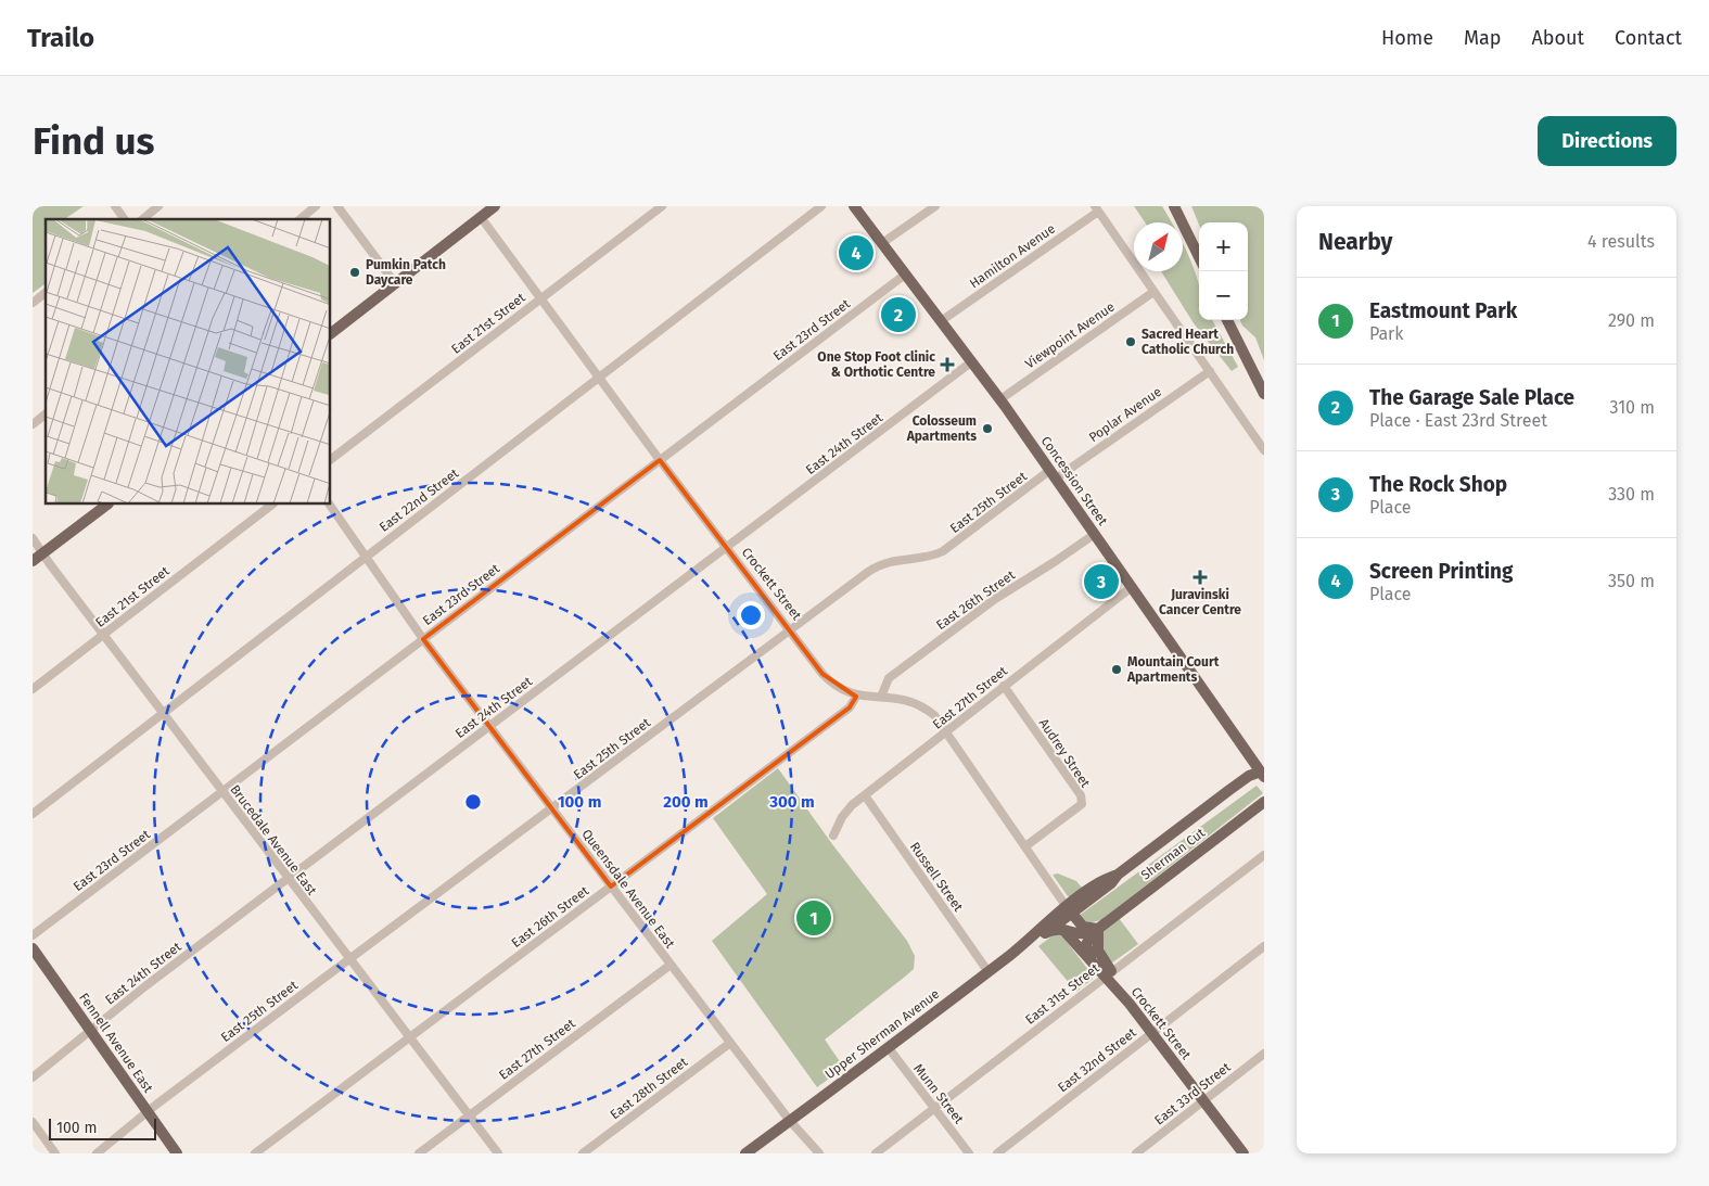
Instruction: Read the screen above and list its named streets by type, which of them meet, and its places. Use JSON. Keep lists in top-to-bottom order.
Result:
{
  "streets": {
    "main road": [
      "Concession Street",
      "Crockett Street",
      "Sherman Cut",
      "Upper Sherman Avenue",
      "Fennell Avenue East"
    ],
    "street": [
      "Hamilton Avenue",
      "East 21st Street",
      "East 23rd Street",
      "Viewpoint Avenue",
      "Poplar Avenue",
      "East 24th Street",
      "East 22nd Street",
      "East 25th Street",
      "East 26th Street",
      "East 27th Street",
      "Audrey Street",
      "Brucedale Avenue East",
      "Russell Street",
      "Queensdale Avenue East",
      "East 31st Street",
      "East 32nd Street",
      "East 28th Street",
      "Munn Street",
      "East 33rd Street"
    ]
  },
  "crossings": [
    ["Hamilton Avenue", "Concession Street"],
    ["East 21st Street", "Crockett Street"],
    ["East 21st Street", "Brucedale Avenue East"],
    ["East 23rd Street", "Concession Street"],
    ["East 23rd Street", "Crockett Street"],
    ["East 23rd Street", "Brucedale Avenue East"],
    ["East 23rd Street", "Queensdale Avenue East"],
    ["Viewpoint Avenue", "Concession Street"],
    ["Poplar Avenue", "Concession Street"],
    ["Poplar Avenue", "East 25th Street"],
    ["East 24th Street", "Concession Street"],
    ["East 24th Street", "Crockett Street"],
    ["East 24th Street", "Brucedale Avenue East"],
    ["East 24th Street", "Queensdale Avenue East"],
    ["East 24th Street", "Fennell Avenue East"],
    ["Concession Street", "East 25th Street"],
    ["Concession Street", "East 26th Street"],
    ["Concession Street", "East 27th Street"],
    ["Concession Street", "Upper Sherman Avenue"],
    ["East 22nd Street", "Crockett Street"],
    ["East 22nd Street", "Brucedale Avenue East"],
    ["East 22nd Street", "Queensdale Avenue East"],
    ["East 25th Street", "Crockett Street"],
    ["East 25th Street", "Brucedale Avenue East"],
    ["East 25th Street", "Queensdale Avenue East"],
    ["East 25th Street", "Fennell Avenue East"],
    ["Crockett Street", "East 26th Street"],
    ["Crockett Street", "East 27th Street"],
    ["Crockett Street", "Audrey Street"],
    ["Crockett Street", "East 31st Street"],
    ["Crockett Street", "Upper Sherman Avenue"],
    ["Crockett Street", "East 32nd Street"],
    ["Crockett Street", "East 33rd Street"],
    ["East 26th Street", "Brucedale Avenue East"],
    ["East 26th Street", "Queensdale Avenue East"],
    ["East 27th Street", "Audrey Street"],
    ["East 27th Street", "Brucedale Avenue East"],
    ["East 27th Street", "Russell Street"],
    ["East 27th Street", "Queensdale Avenue East"],
    ["Russell Street", "Upper Sherman Avenue"],
    ["Queensdale Avenue East", "Upper Sherman Avenue"],
    ["Queensdale Avenue East", "East 28th Street"],
    ["East 31st Street", "Munn Street"],
    ["Upper Sherman Avenue", "Munn Street"]
  ],
  "places": {
    "other": [
      "Pumkin Patch Daycare",
      "Sacred Heart Catholic Church",
      "Colosseum Apartments",
      "Mountain Court Apartments"
    ],
    "health": ["One Stop Foot clinic & Orthotic Centre", "Juravinski Cancer Centre"]
  },
  "scale_bar": "100 m",
  "north": "top right",
  "page": {
    "header": "Trailo",
    "nav": [
      "Home",
      "Map",
      "About",
      "Contact"
    ],
    "buttons": "Directions",
    "title": "Find us",
    "heading": ["Nearby", "4 results"],
    "map_buttons": ["+", "−"],
    "pins": [
      "4",
      "2",
      "3",
      "1"
    ],
    "list": [
      {
        "mark": "1",
        "name": "Eastmount Park",
        "note": "Park",
        "value": "290 m"
      },
      {
        "mark": "2",
        "name": "The Garage Sale Place",
        "note": "Place · East 23rd Street",
        "value": "310 m"
      },
      {
        "mark": "3",
        "name": "The Rock Shop",
        "note": "Place",
        "value": "330 m"
      },
      {
        "mark": "4",
        "name": "Screen Printing",
        "note": "Place",
        "value": "350 m"
      }
    ],
    "scale": "100 m"
  },
  "rings": ["100 m", "200 m", "300 m"]
}
